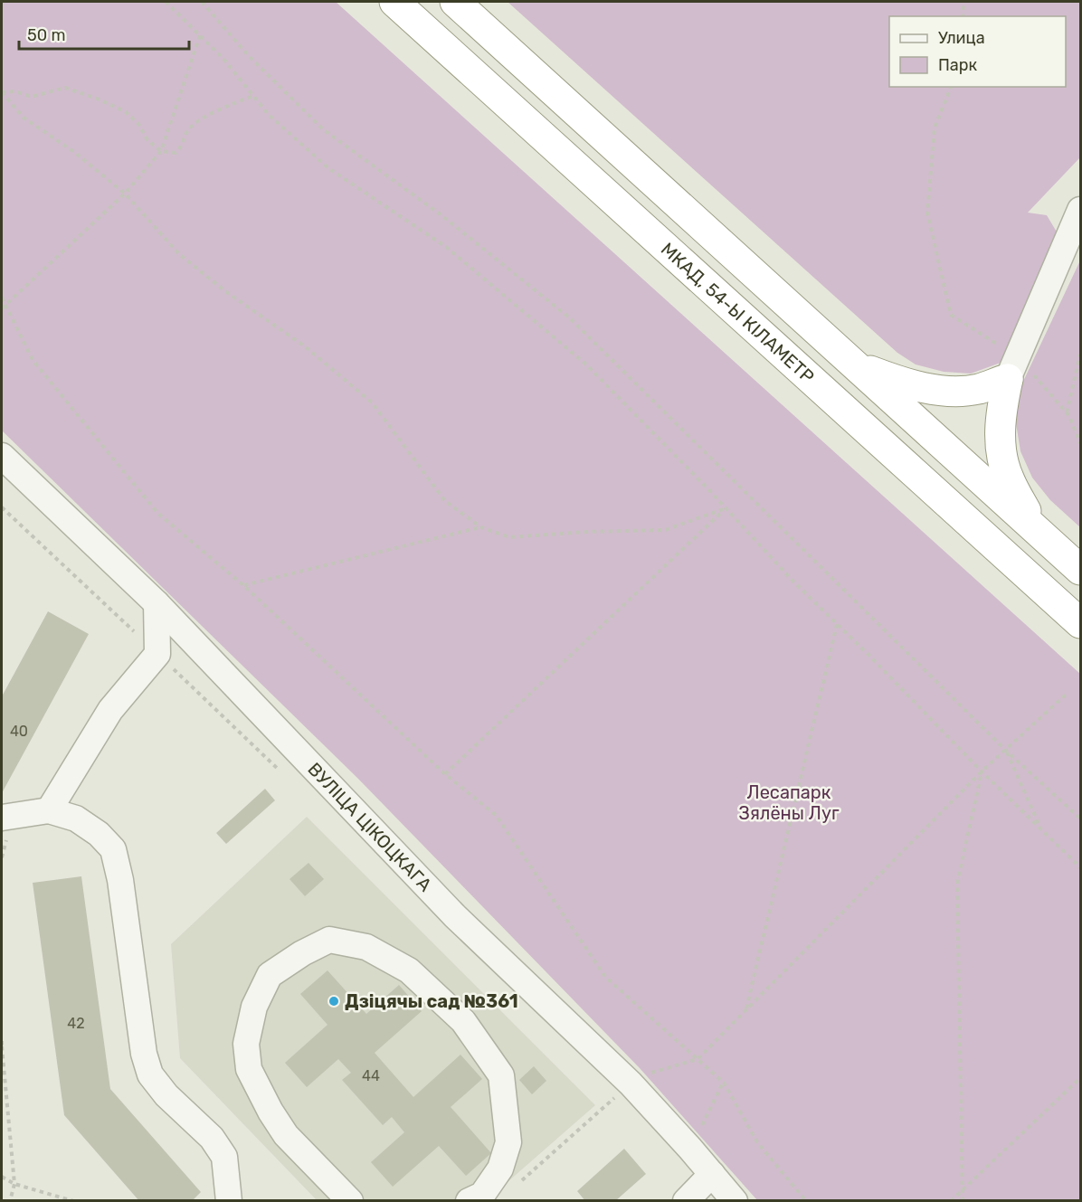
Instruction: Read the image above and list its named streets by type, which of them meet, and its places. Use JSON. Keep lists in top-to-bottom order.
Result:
{
  "streets": {
    "highway": ["МКАД, 54-Ы КІЛАМЕТР"],
    "street": ["ВУЛІЦА ЦІКОЦКАГА"]
  },
  "parks": ["Лесапарк Зялёны Луг"],
  "places": ["Дзіцячы сад №361"],
  "house_numbers": ["40", "42", "44"],
  "legend": ["Улица", "Парк"],
  "scale_bar": "50 m"
}
